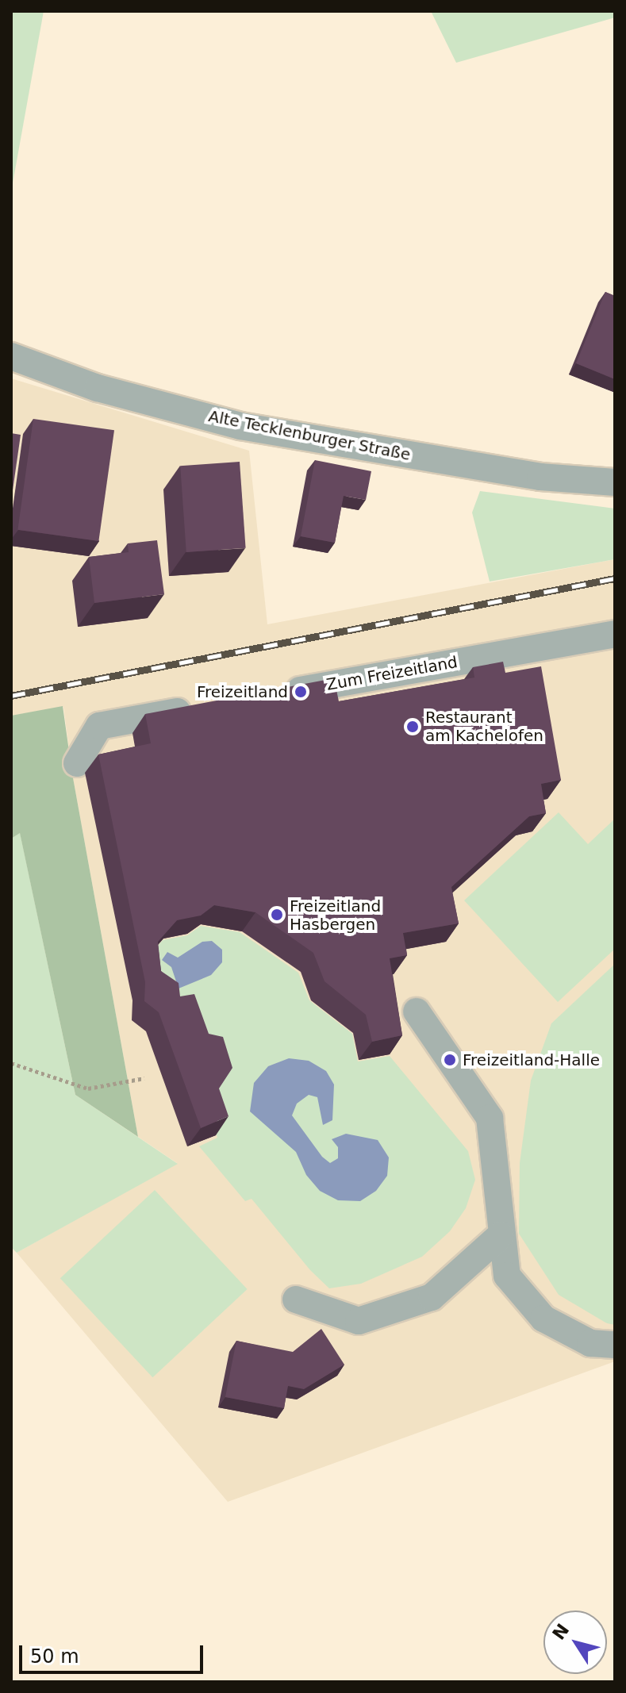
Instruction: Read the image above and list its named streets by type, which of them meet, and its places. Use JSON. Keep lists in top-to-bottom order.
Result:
{
  "streets": {
    "street": ["Alte Tecklenburger Straße", "Zum Freizeitland"]
  },
  "places": [
    "Freizeitland",
    "Restaurant am Kachelofen",
    "Freizeitland Hasbergen",
    "Freizeitland-Halle"
  ],
  "scale_bar": "50 m",
  "north": "top left"
}
